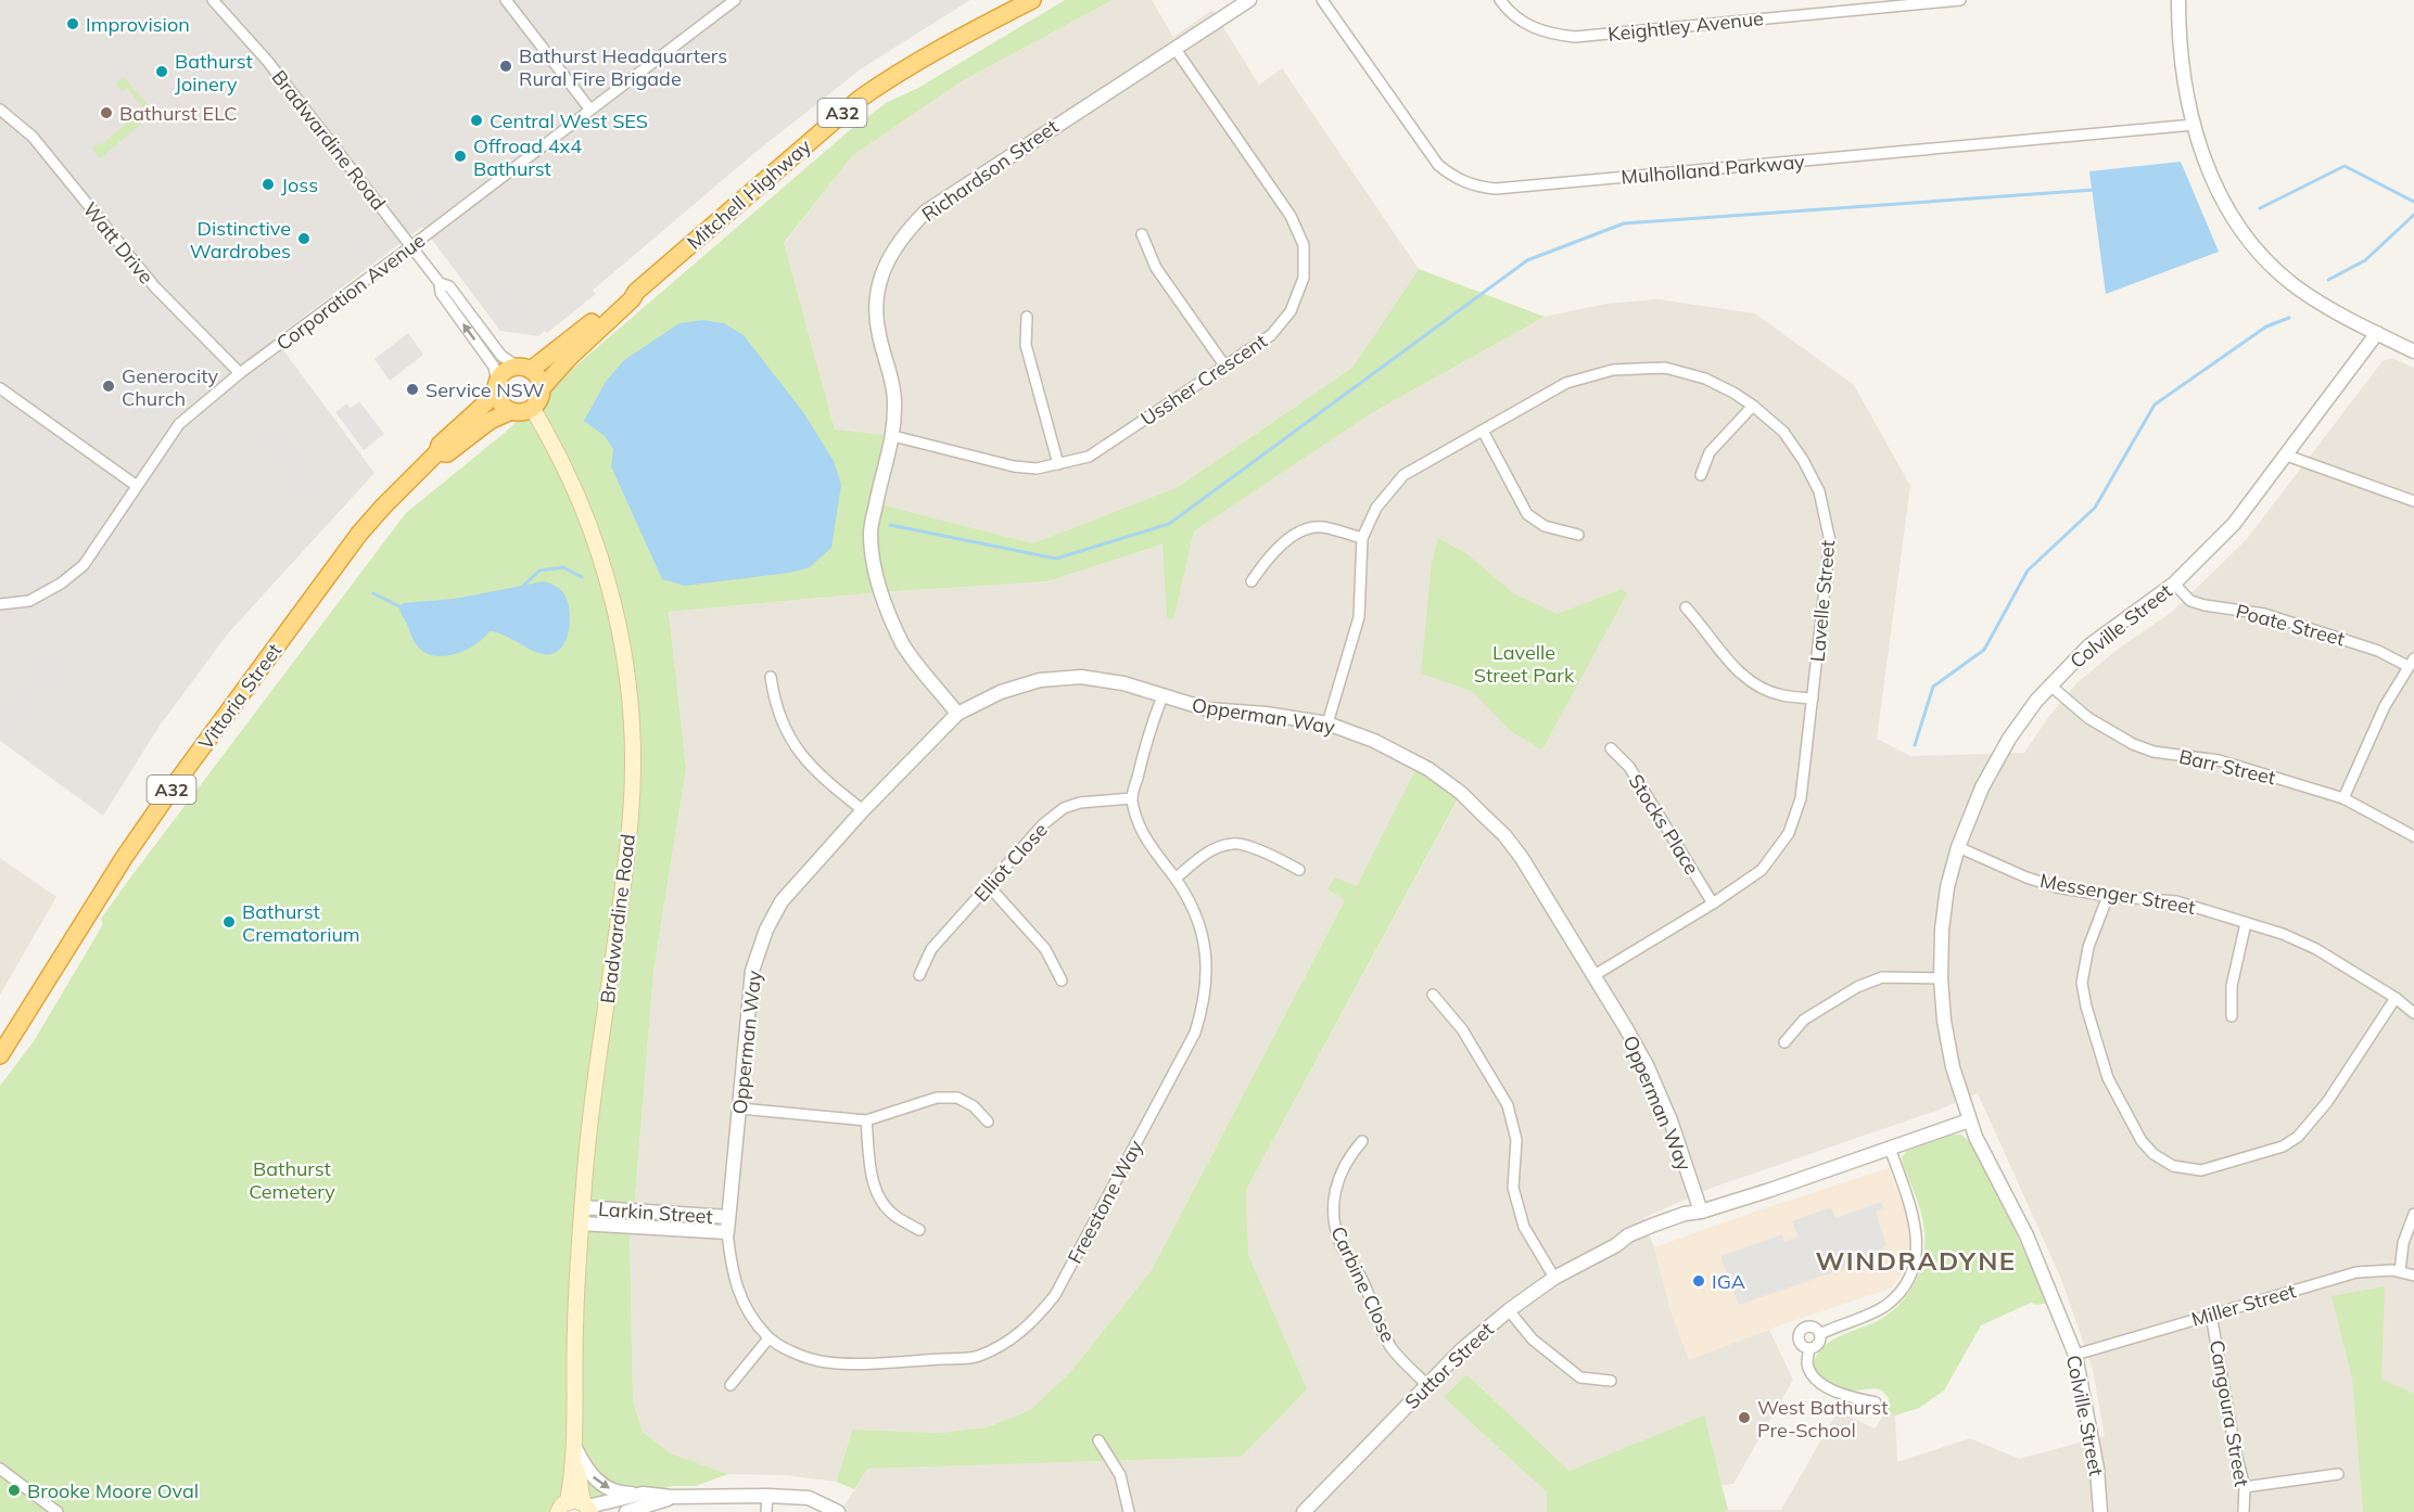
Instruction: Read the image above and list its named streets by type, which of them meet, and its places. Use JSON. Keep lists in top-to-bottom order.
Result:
{
  "streets": {
    "highway": ["A32", "Mitchell Highway", "Vittoria Street"],
    "main road": ["Bradwardine Road"],
    "street": [
      "Keightley Avenue",
      "Mulholland Parkway",
      "Richardson Street",
      "Watt Drive",
      "Corporation Avenue",
      "Ussher Crescent",
      "Lavelle Street",
      "Poate Street",
      "Colville Street",
      "Opperman Way",
      "Barr Street",
      "Stocks Place",
      "Elliot Close",
      "Messenger Street",
      "Freestone Way",
      "Larkin Street",
      "Carbine Close",
      "Miller Street",
      "Suttor Street",
      "Cangoura Street"
    ]
  },
  "crossings": [
    ["A32", "Bradwardine Road"],
    ["A32", "Mitchell Highway"],
    ["A32", "Vittoria Street"],
    ["Bradwardine Road", "Mitchell Highway"],
    ["Bradwardine Road", "Corporation Avenue"],
    ["Bradwardine Road", "Vittoria Street"],
    ["Bradwardine Road", "Larkin Street"],
    ["Richardson Street", "Ussher Crescent"],
    ["Richardson Street", "Opperman Way"],
    ["Mitchell Highway", "Vittoria Street"],
    ["Watt Drive", "Corporation Avenue"],
    ["Lavelle Street", "Opperman Way"],
    ["Lavelle Street", "Stocks Place"],
    ["Poate Street", "Colville Street"],
    ["Colville Street", "Barr Street"],
    ["Colville Street", "Messenger Street"],
    ["Colville Street", "Miller Street"],
    ["Colville Street", "Suttor Street"],
    ["Opperman Way", "Freestone Way"],
    ["Opperman Way", "Larkin Street"],
    ["Opperman Way", "Suttor Street"],
    ["Elliot Close", "Freestone Way"],
    ["Freestone Way", "Larkin Street"],
    ["Carbine Close", "Suttor Street"],
    ["Miller Street", "Cangoura Street"]
  ],
  "districts": ["WINDRADYNE"],
  "parks": ["Lavelle Street Park", "Bathurst Cemetery"],
  "places": [
    "Improvision",
    "Bathurst Headquarters Rural Fire Brigade",
    "Bathurst Joinery",
    "Bathurst ELC",
    "Central West SES",
    "Offroad 4x4 Bathurst",
    "Joss",
    "Distinctive Wardrobes",
    "Generocity Church",
    "Service NSW",
    "Bathurst Crematorium",
    "IGA",
    "West Bathurst Pre-School",
    "Brooke Moore Oval"
  ]
}
